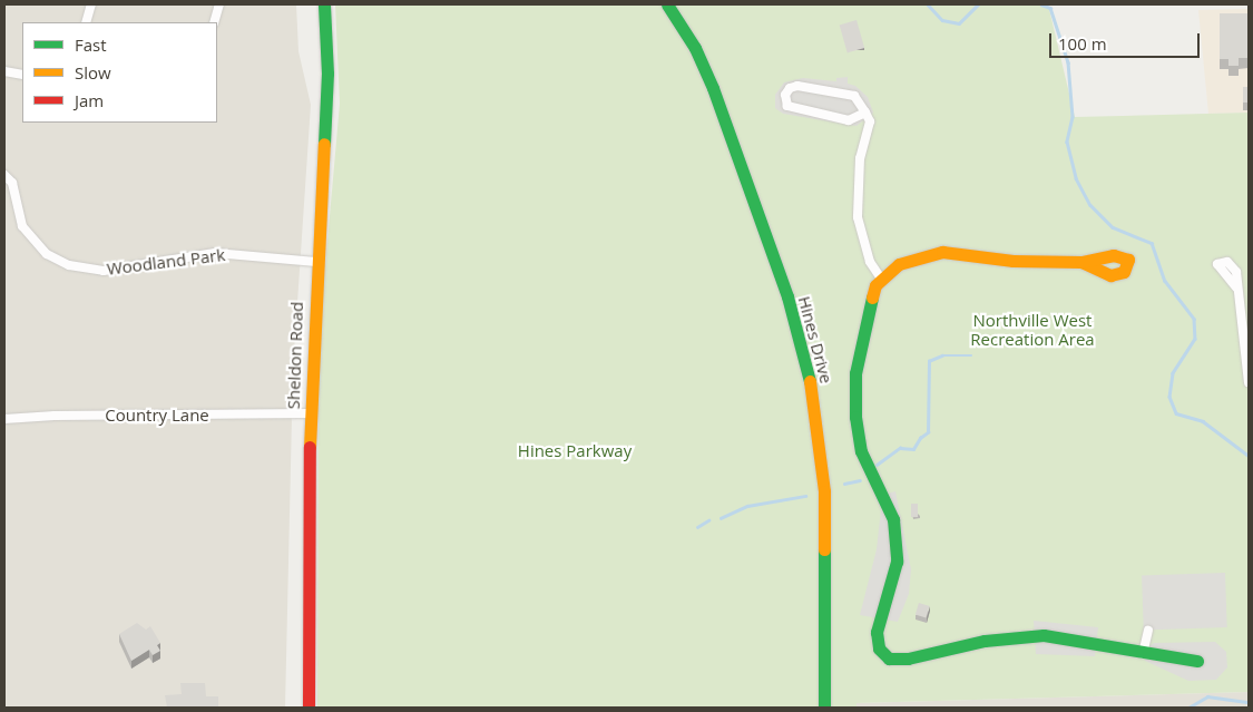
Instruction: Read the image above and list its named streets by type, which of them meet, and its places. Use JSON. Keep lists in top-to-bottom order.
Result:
{
  "streets": {
    "street": [
      "Woodland Park",
      "Hines Drive",
      "Sheldon Road",
      "Country Lane"
    ]
  },
  "crossings": [
    ["Woodland Park", "Sheldon Road"],
    ["Sheldon Road", "Country Lane"]
  ],
  "parks": ["Northville West Recreation Area", "Hines Parkway"],
  "legend": ["Fast", "Slow", "Jam"],
  "scale_bar": "100 m"
}
